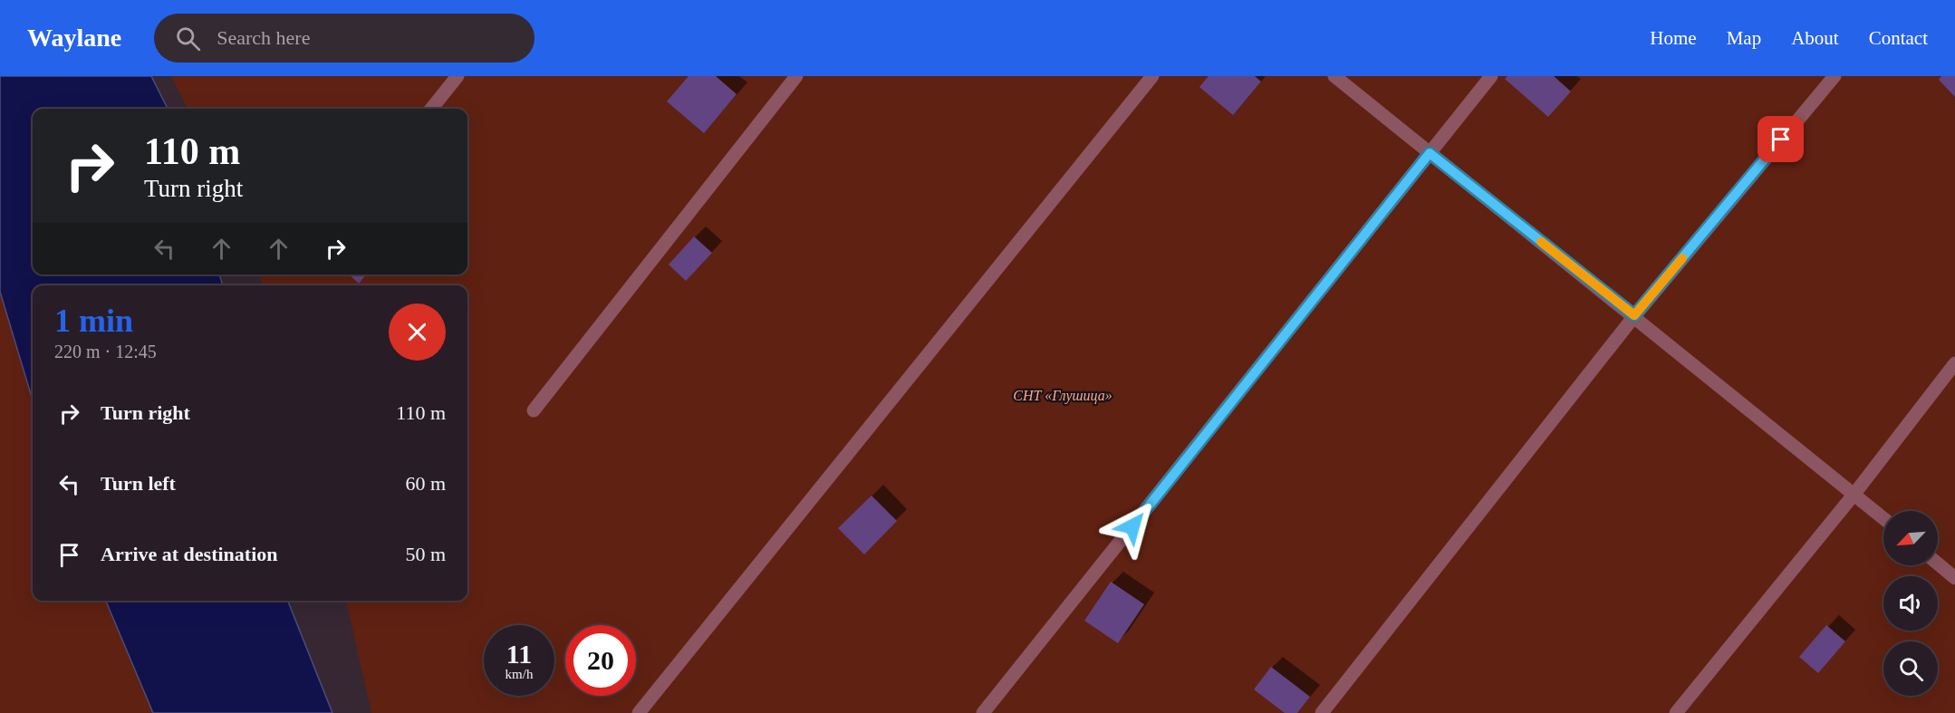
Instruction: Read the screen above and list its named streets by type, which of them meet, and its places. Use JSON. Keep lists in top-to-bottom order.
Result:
{
  "parks": ["СНТ «Глушица»"],
  "north": "bottom left",
  "page": {
    "header": "Waylane",
    "search": "Search here",
    "nav": [
      "Home",
      "Map",
      "About",
      "Contact"
    ],
    "turn": ["110 m", "Turn right"],
    "heading": ["1 min", "220 m · 12:45"],
    "list": [
      {
        "name": "Turn right",
        "value": "110 m"
      },
      {
        "name": "Turn left",
        "value": "60 m"
      },
      {
        "name": "Arrive at destination",
        "value": "50 m"
      }
    ],
    "speed": "11 km/h",
    "limit": "20"
  }
}
